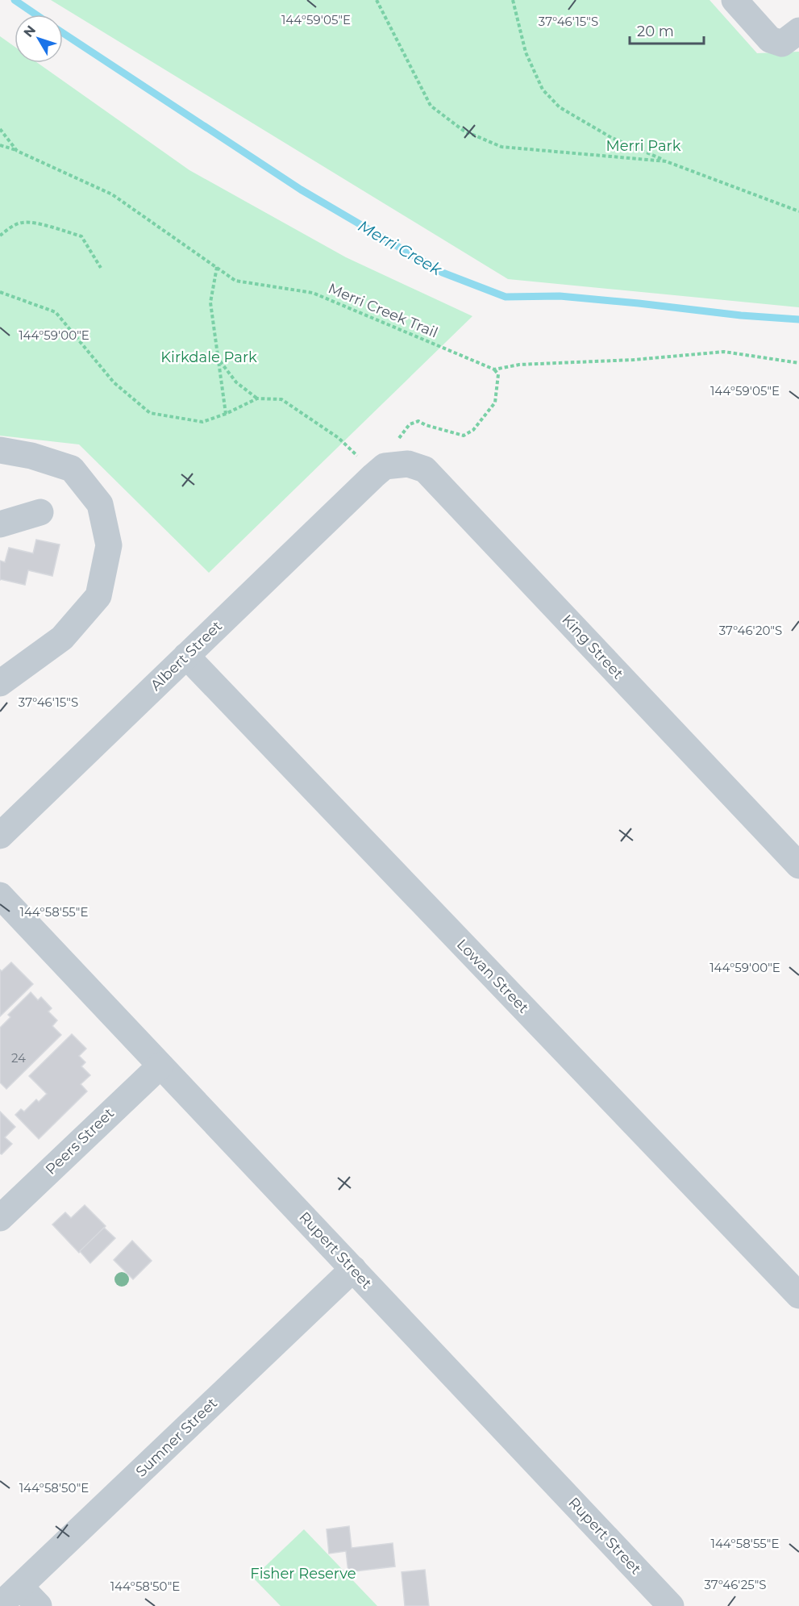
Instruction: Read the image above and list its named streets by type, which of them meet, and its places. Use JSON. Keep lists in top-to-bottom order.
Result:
{
  "streets": {
    "street": [
      "King Street",
      "Albert Street",
      "Lowan Street",
      "Peers Street",
      "Rupert Street",
      "Sumner Street"
    ],
    "path": ["Merri Creek Trail"]
  },
  "crossings": [
    ["King Street", "Albert Street"],
    ["Albert Street", "Lowan Street"],
    ["Peers Street", "Rupert Street"],
    ["Rupert Street", "Sumner Street"]
  ],
  "water": ["Merri Creek"],
  "parks": ["Merri Park", "Kirkdale Park", "Fisher Reserve"],
  "house_numbers": ["24"],
  "scale_bar": "20 m",
  "north": "top left",
  "coordinates": [
    "144°59'05\"E",
    "37°46'15\"S",
    "144°59'00\"E",
    "37°46'20\"S",
    "144°58'55\"E",
    "144°58'50\"E",
    "37°46'25\"S"
  ]
}
